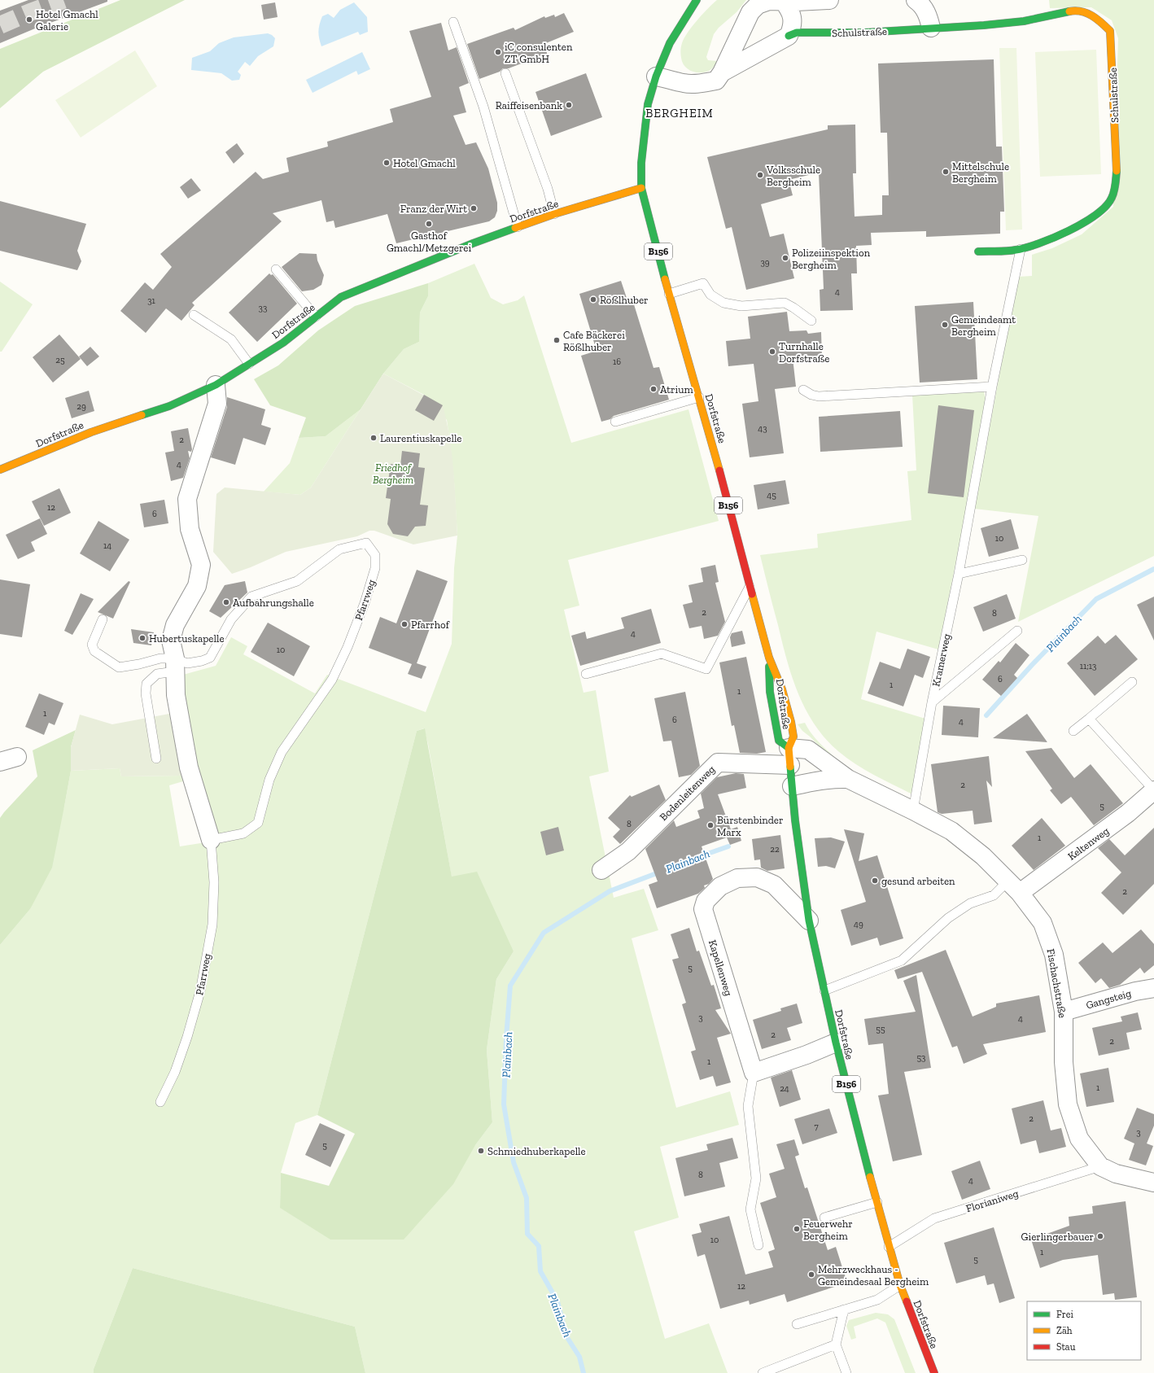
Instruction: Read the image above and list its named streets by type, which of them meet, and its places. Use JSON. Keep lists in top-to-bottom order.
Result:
{
  "streets": {
    "main road": ["Schulstraße", "Dorfstraße", "B156"],
    "street": [
      "Pfarrweg",
      "Bodenleitenweg",
      "Keltenweg",
      "Kapellenweg",
      "Fischachstraße",
      "Gangsteig"
    ],
    "lane": ["Kramerweg", "Florianiweg"]
  },
  "crossings": [
    ["Schulstraße", "B156"],
    ["Schulstraße", "Kramerweg"],
    ["Dorfstraße", "B156"],
    ["Dorfstraße", "Pfarrweg"],
    ["Dorfstraße", "Bodenleitenweg"],
    ["Dorfstraße", "Kapellenweg"],
    ["Dorfstraße", "Fischachstraße"],
    ["Dorfstraße", "Florianiweg"],
    ["Kramerweg", "Fischachstraße"],
    ["Bodenleitenweg", "Fischachstraße"],
    ["Keltenweg", "Fischachstraße"],
    ["Fischachstraße", "Gangsteig"],
    ["Fischachstraße", "Florianiweg"]
  ],
  "districts": ["BERGHEIM"],
  "water": ["Plainbach"],
  "parks": ["Friedhof Bergheim"],
  "places": [
    "Hotel Gmachl Galerie",
    "iC consulenten ZT GmbH",
    "Raiffeisenbank",
    "Hotel Gmachl",
    "Mittelschule Bergheim",
    "Volksschule Bergheim",
    "Franz der Wirt",
    "Gasthof Gmachl/Metzgerei",
    "Polizeiinspektion Bergheim",
    "Rößlhuber",
    "Gemeindeamt Bergheim",
    "Cafe Bäckerei Rößlhuber",
    "Turnhalle Dorfstraße",
    "Atrium",
    "Laurentiuskapelle",
    "Aufbahrungshalle",
    "Pfarrhof",
    "Hubertuskapelle",
    "Bürstenbinder Marx",
    "gesund arbeiten",
    "Schmiedhuberkapelle",
    "Feuerwehr Bergheim",
    "Gierlingerbauer",
    "Mehrzweckhaus - Gemeindesaal Bergheim"
  ],
  "house_numbers": [
    "39",
    "4",
    "31",
    "33",
    "25",
    "16",
    "29",
    "43",
    "2",
    "4",
    "45",
    "12",
    "6",
    "10",
    "14",
    "2",
    "8",
    "4",
    "10",
    "11;13",
    "6",
    "1",
    "1",
    "1",
    "6",
    "4",
    "2",
    "5",
    "8",
    "1",
    "22",
    "2",
    "49",
    "5",
    "3",
    "4",
    "55",
    "2",
    "2",
    "53",
    "1",
    "1",
    "24",
    "2",
    "7",
    "3",
    "5",
    "8",
    "4",
    "10",
    "1",
    "5",
    "12"
  ],
  "legend": ["Frei", "Zäh", "Stau"]
}
